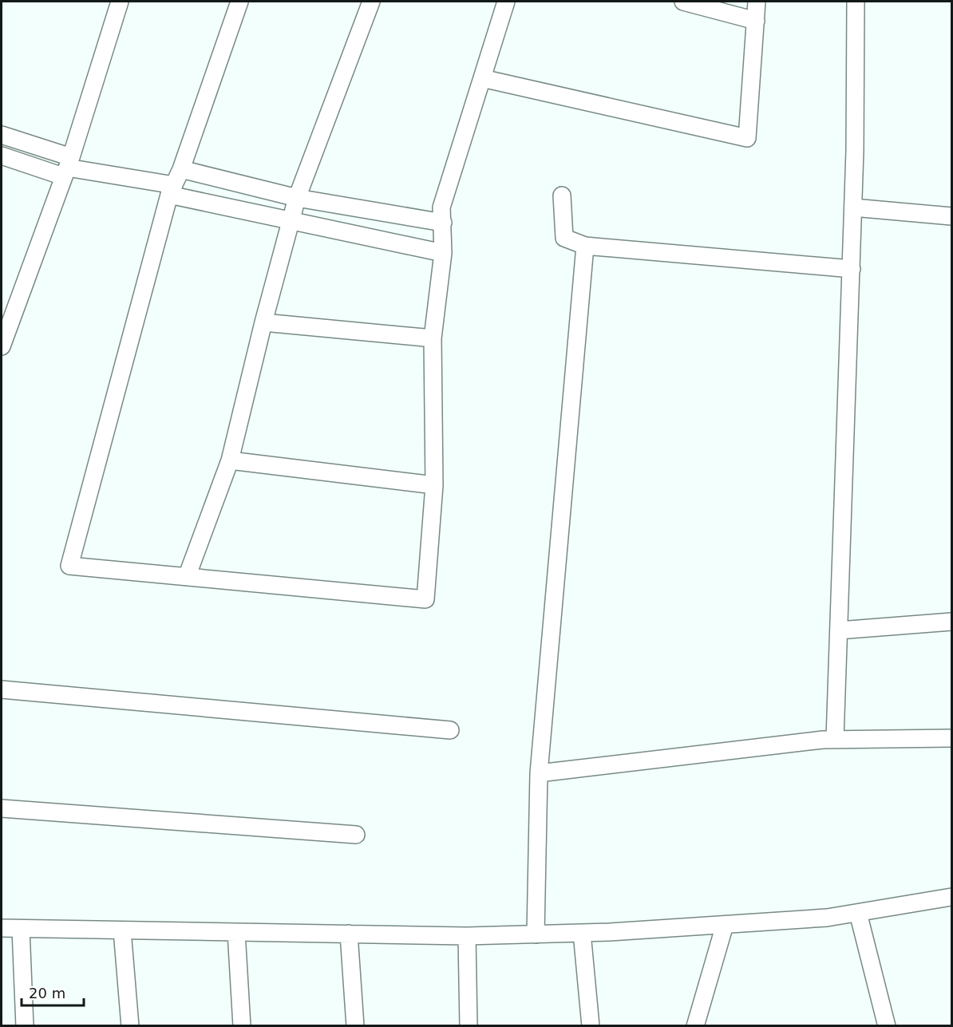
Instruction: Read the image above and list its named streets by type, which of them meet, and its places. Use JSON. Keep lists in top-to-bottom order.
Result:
{
  "scale_bar": "20 m"
}
